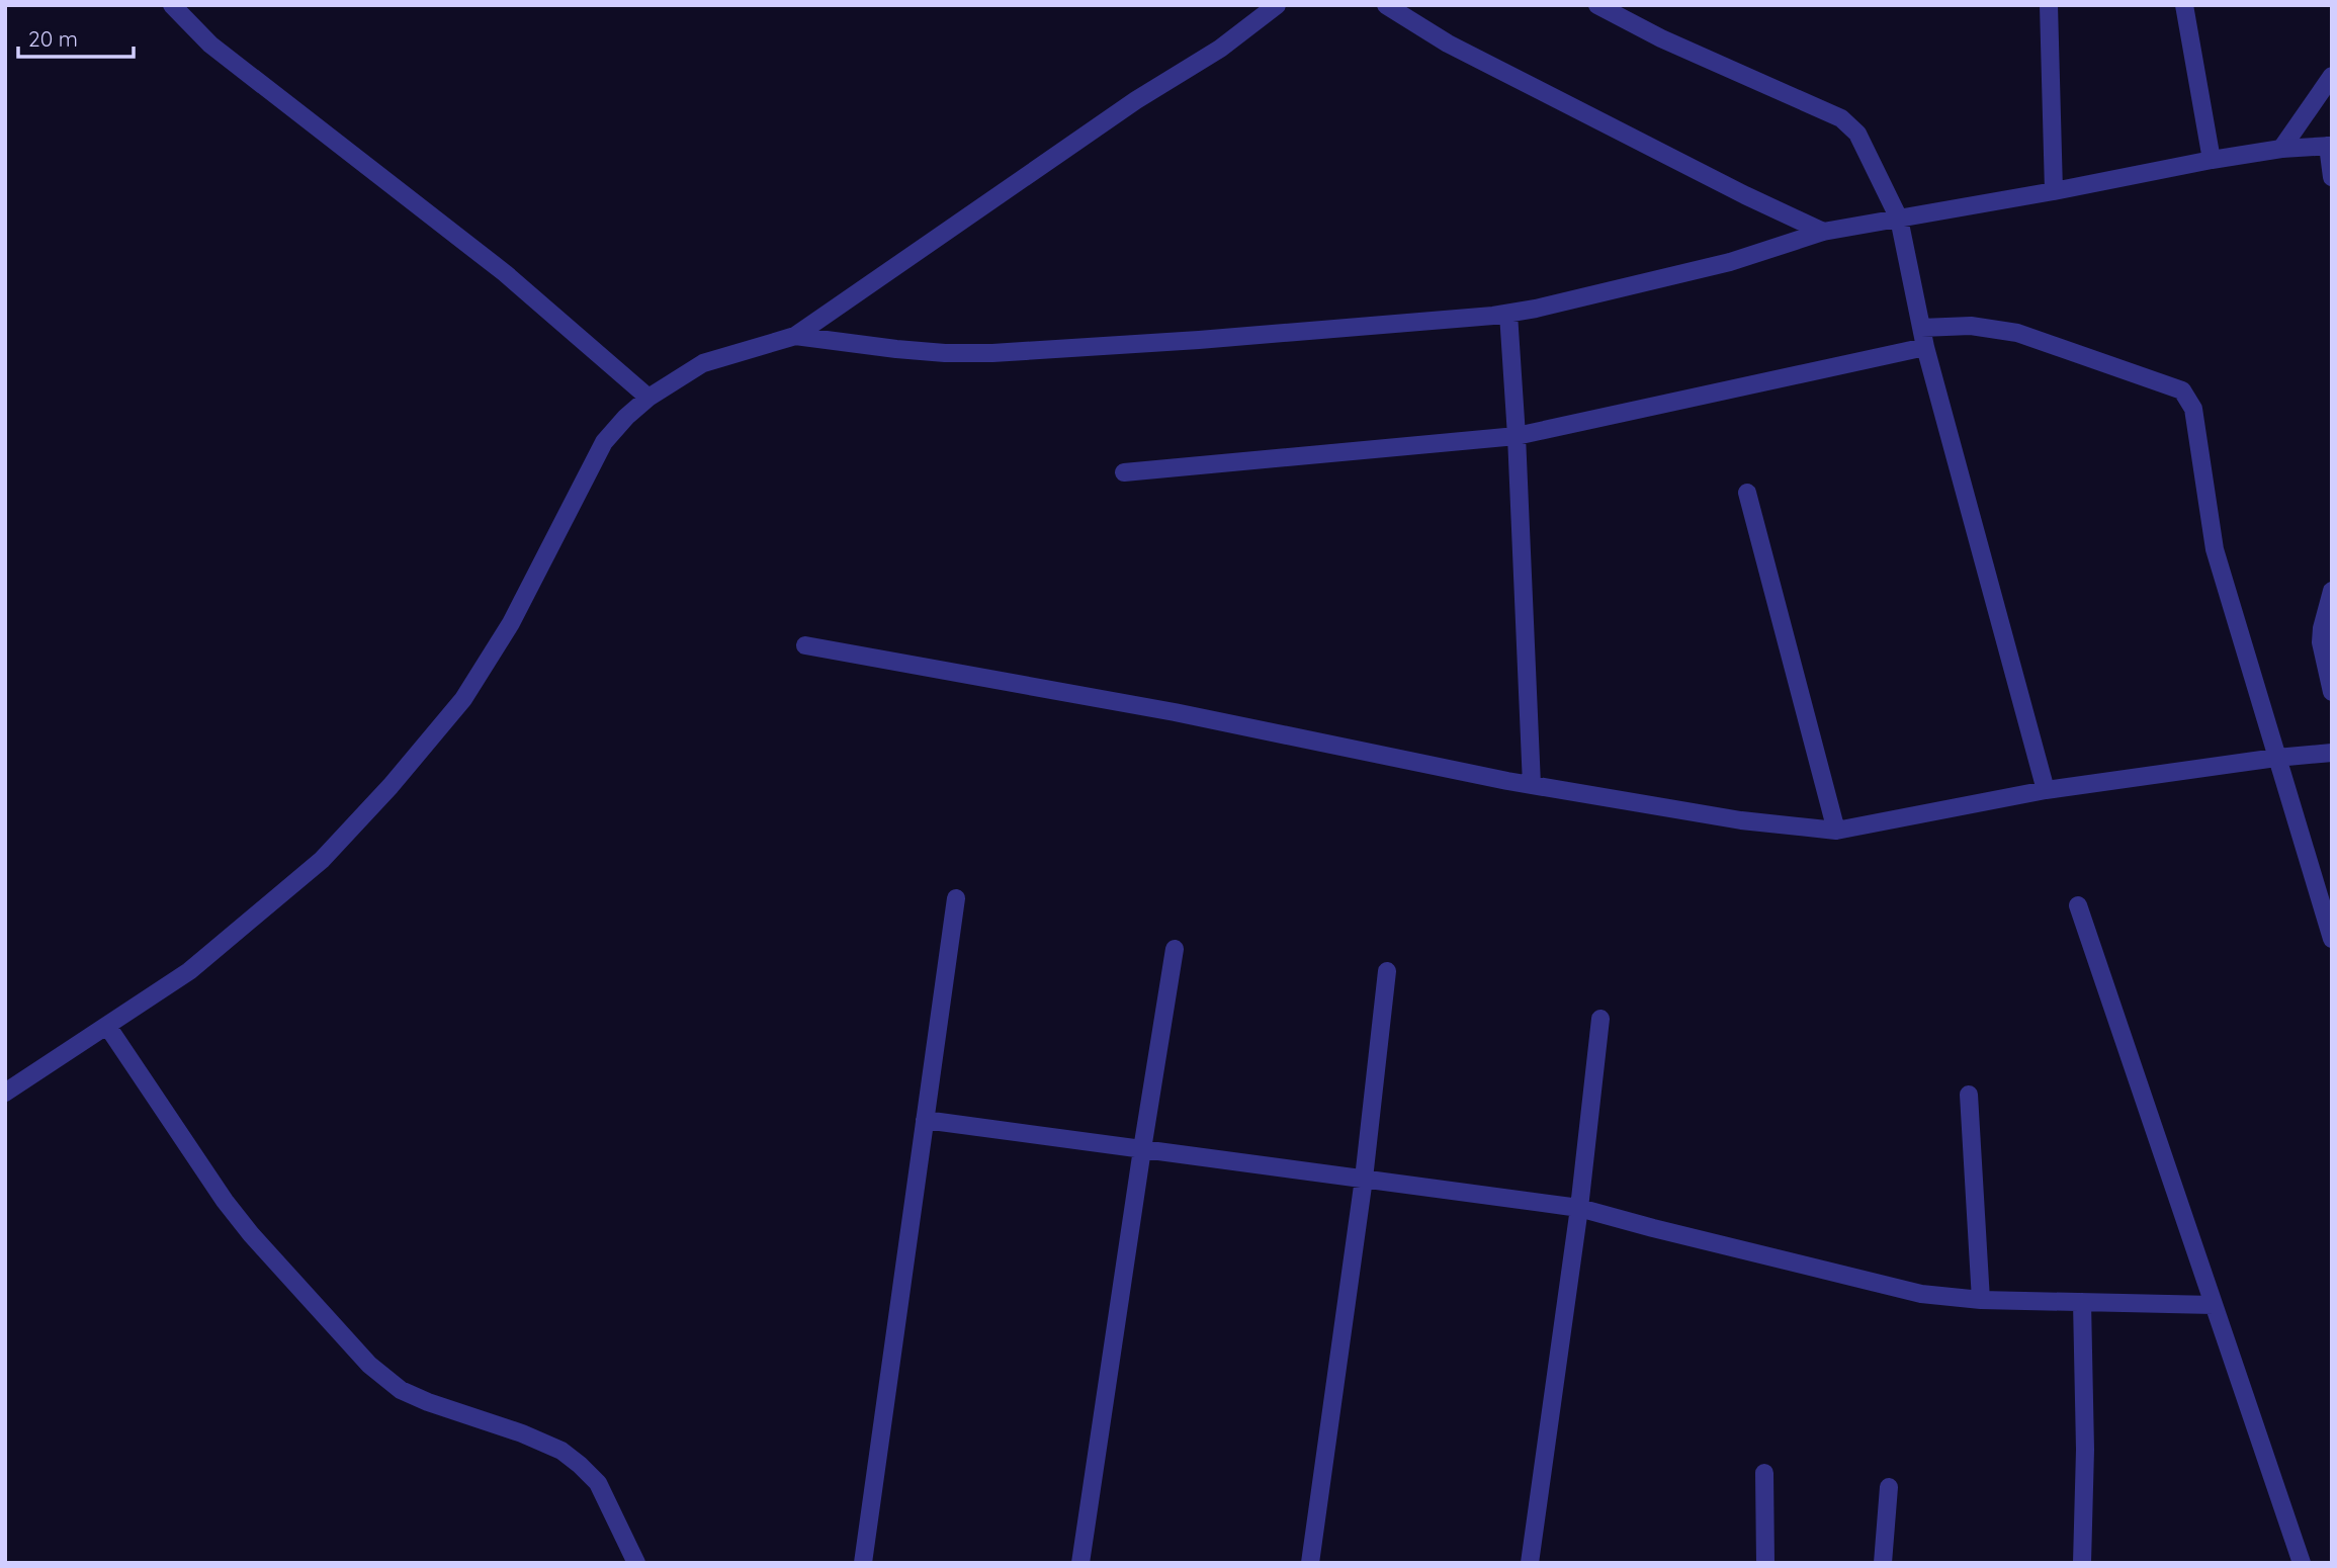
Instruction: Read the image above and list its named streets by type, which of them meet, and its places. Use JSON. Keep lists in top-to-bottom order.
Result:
{
  "scale_bar": "20 m"
}
